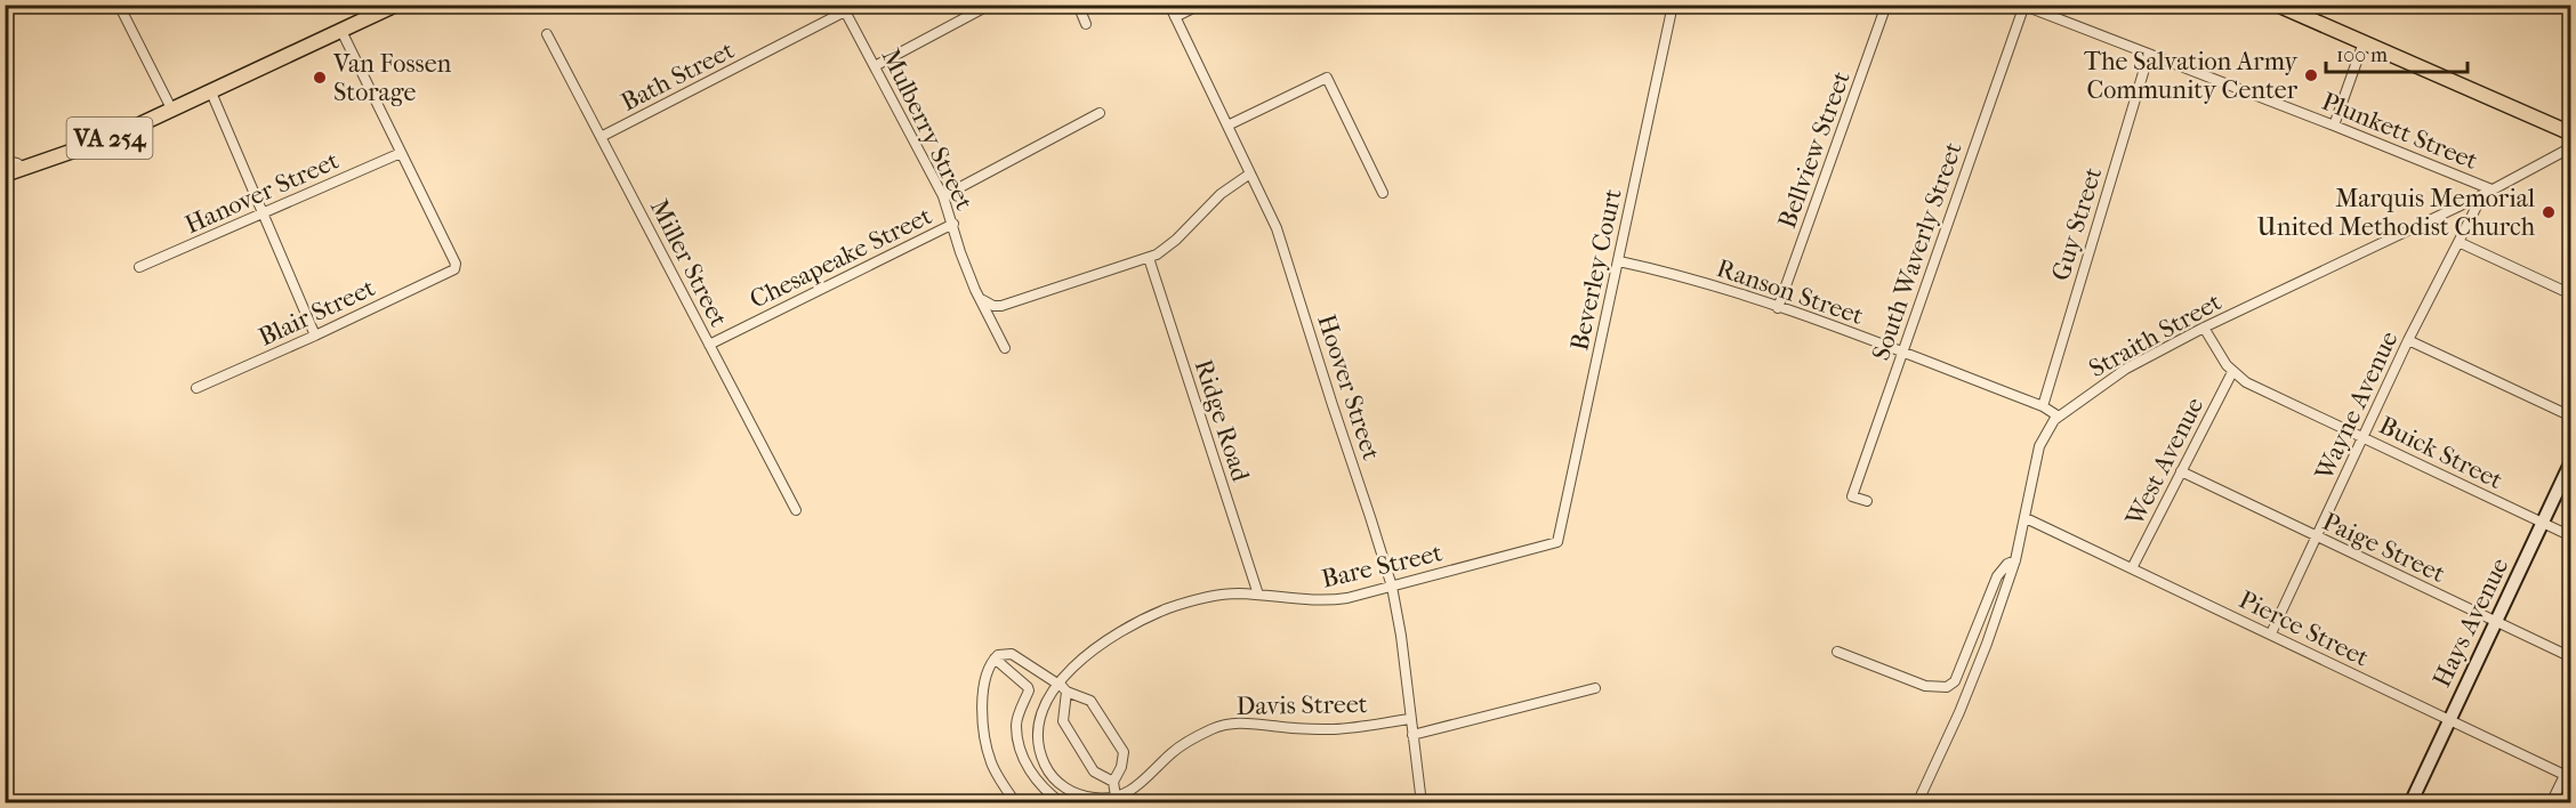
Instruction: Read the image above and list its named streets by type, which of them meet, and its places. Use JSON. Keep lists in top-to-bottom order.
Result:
{
  "streets": {
    "main road": ["VA 254"],
    "street": [
      "Bath Street",
      "Mulberry Street",
      "Plunkett Street",
      "Bellview Street",
      "Hanover Street",
      "Guy Street",
      "South Waverly Street",
      "Chesapeake Street",
      "Miller Street",
      "Beverley Court",
      "Ranson Street",
      "Blair Street",
      "Straith Street",
      "Hoover Street",
      "Wayne Avenue",
      "Ridge Road",
      "Buick Street",
      "West Avenue",
      "Paige Street",
      "Bare Street",
      "Hays Avenue",
      "Pierce Street",
      "Davis Street"
    ]
  },
  "crossings": [
    ["Bath Street", "Mulberry Street"],
    ["Bath Street", "Miller Street"],
    ["Mulberry Street", "Chesapeake Street"],
    ["Plunkett Street", "Guy Street"],
    ["Plunkett Street", "South Waverly Street"],
    ["Plunkett Street", "Straith Street"],
    ["Bellview Street", "Ranson Street"],
    ["Hanover Street", "Blair Street"],
    ["Guy Street", "Ranson Street"],
    ["South Waverly Street", "Ranson Street"],
    ["Chesapeake Street", "Miller Street"],
    ["Beverley Court", "Ranson Street"],
    ["Beverley Court", "Bare Street"],
    ["Ranson Street", "Straith Street"],
    ["Straith Street", "Wayne Avenue"],
    ["Straith Street", "Buick Street"],
    ["Straith Street", "Pierce Street"],
    ["Hoover Street", "Bare Street"],
    ["Hoover Street", "Davis Street"],
    ["Wayne Avenue", "Buick Street"],
    ["Wayne Avenue", "Paige Street"],
    ["Wayne Avenue", "Pierce Street"],
    ["Ridge Road", "Bare Street"],
    ["Buick Street", "West Avenue"],
    ["Buick Street", "Hays Avenue"],
    ["West Avenue", "Paige Street"],
    ["West Avenue", "Pierce Street"],
    ["Paige Street", "Hays Avenue"],
    ["Bare Street", "Davis Street"],
    ["Hays Avenue", "Pierce Street"]
  ],
  "places": ["The Salvation Army Community Center", "Van Fossen Storage", "Marquis Memorial United Methodist Church"],
  "scale_bar": "100 m"
}
